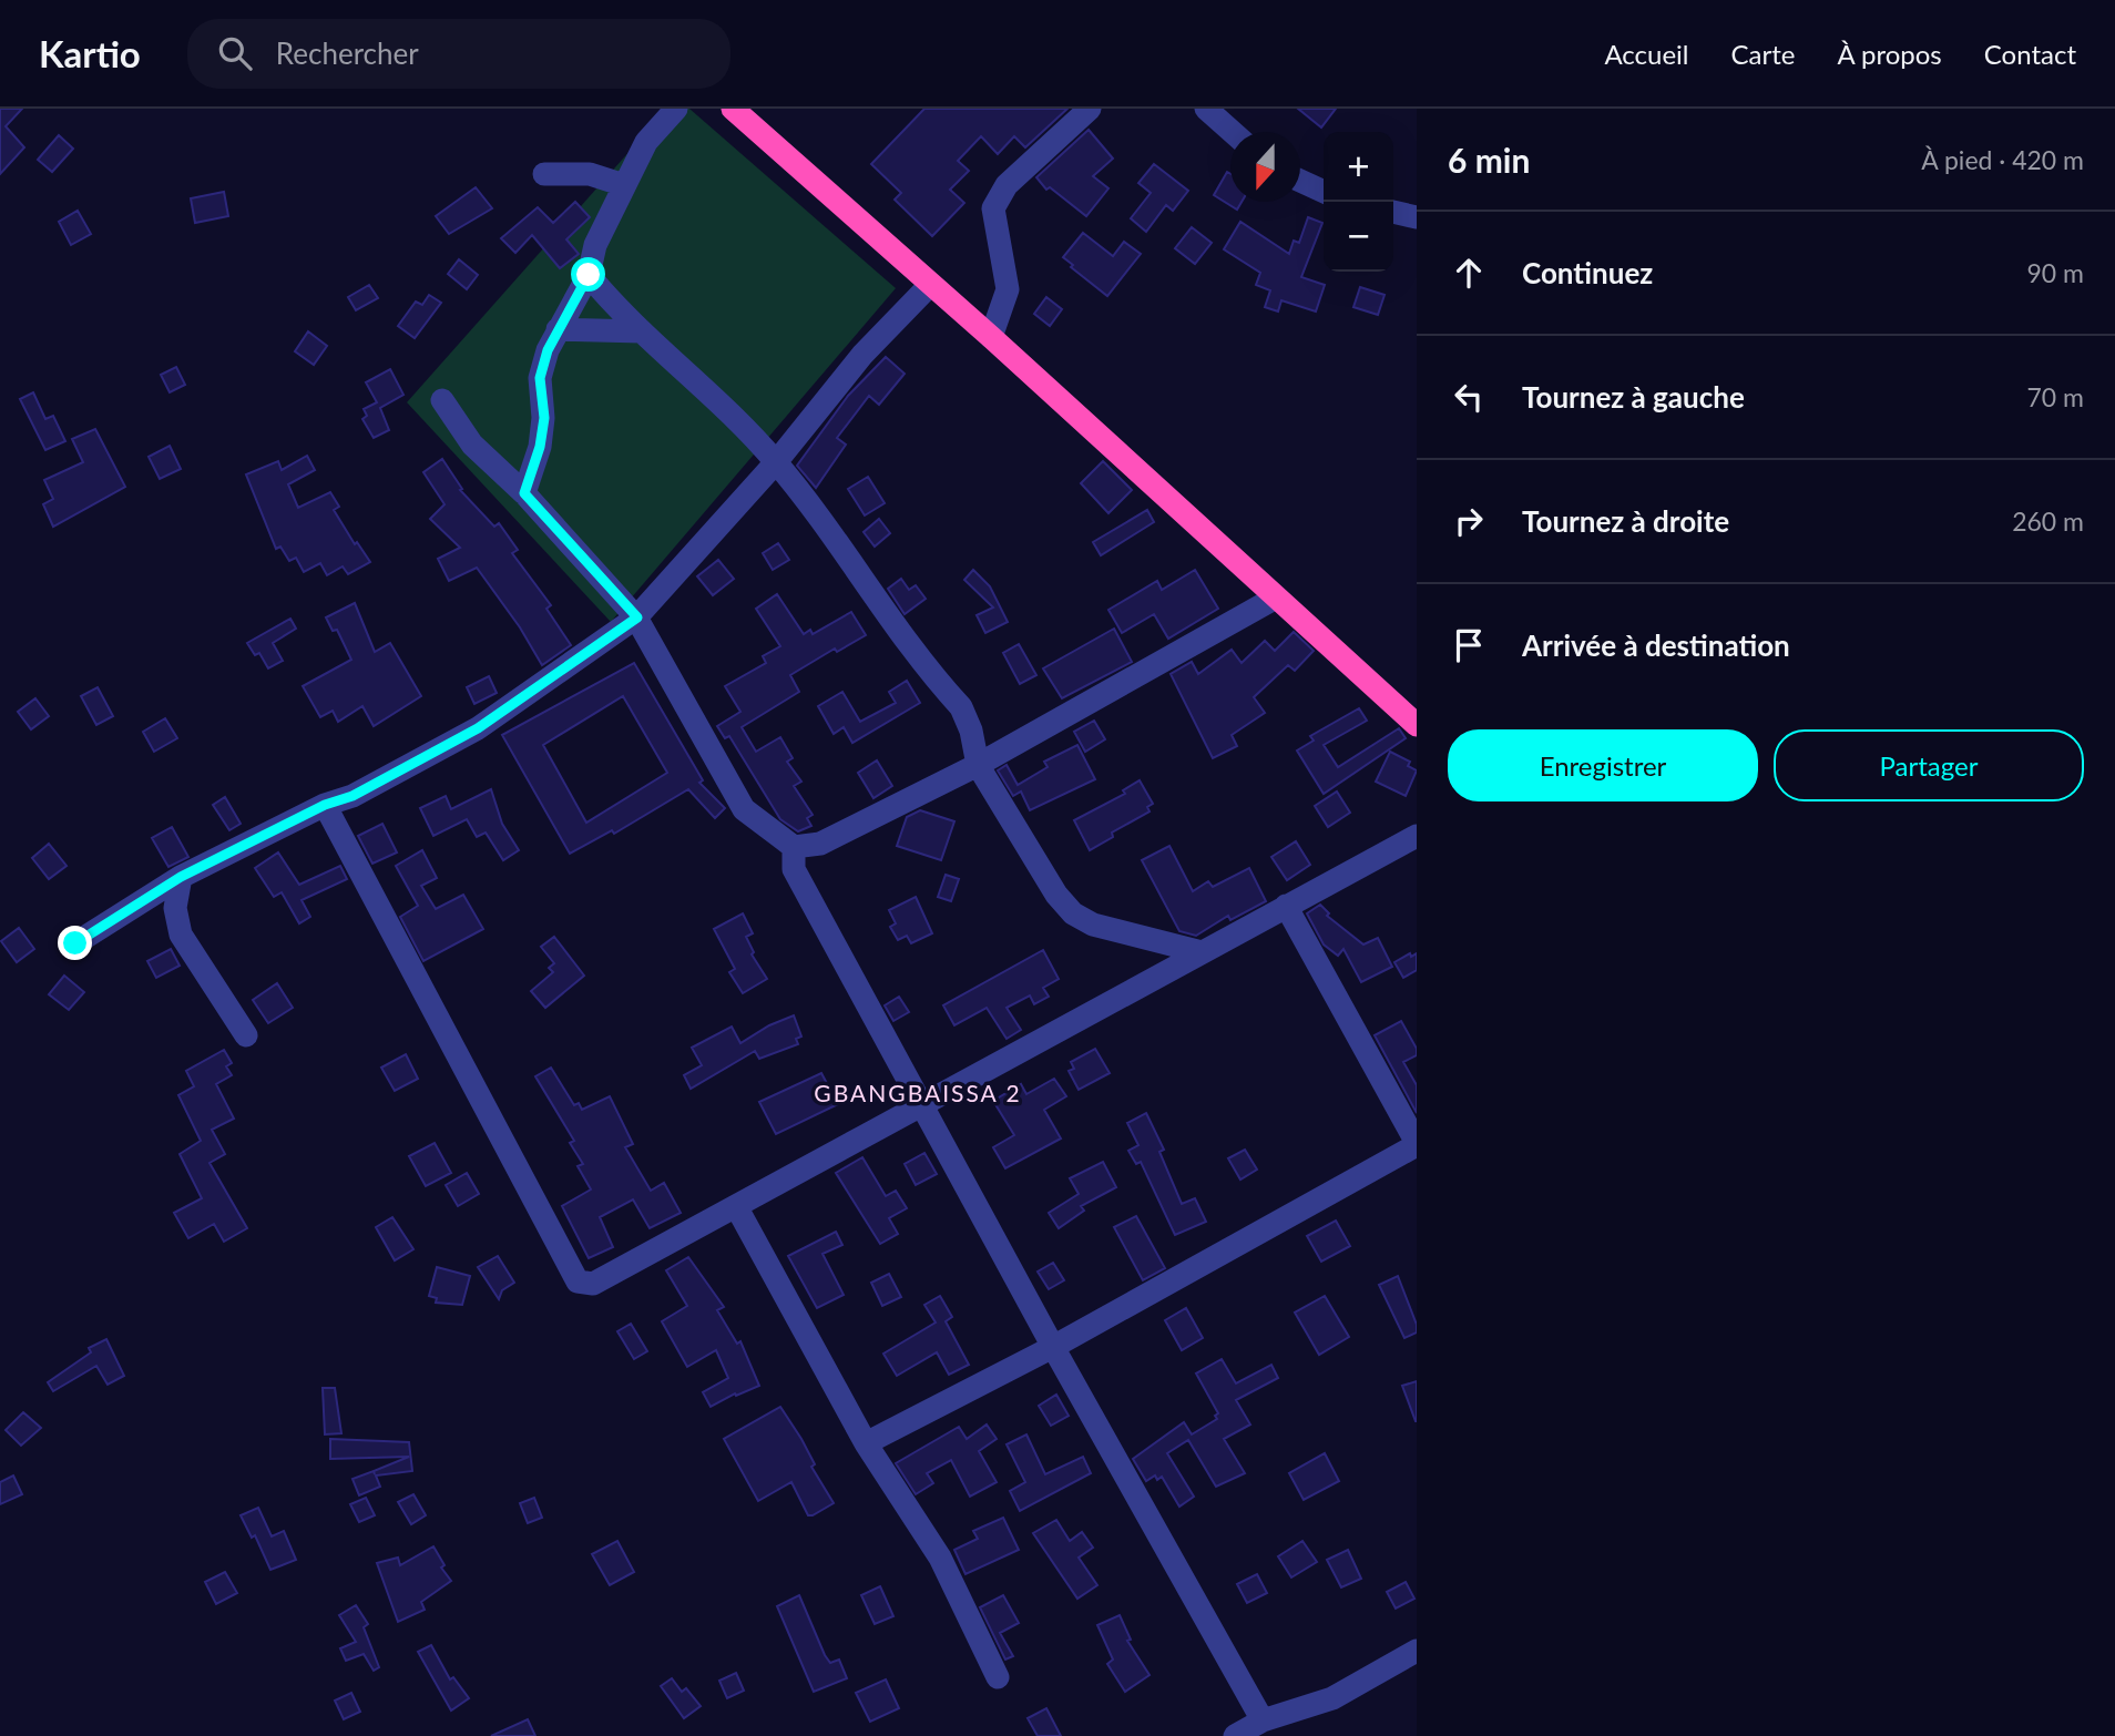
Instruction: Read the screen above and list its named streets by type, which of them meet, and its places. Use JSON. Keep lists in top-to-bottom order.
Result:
{
  "districts": ["GBANGBAISSA 2"],
  "north": "bottom",
  "page": {
    "header": "Kartio",
    "search": "Rechercher",
    "nav": [
      "Accueil",
      "Carte",
      "À propos",
      "Contact"
    ],
    "heading": ["6 min", "À pied · 420 m"],
    "map_buttons": ["+", "−"],
    "list": [
      ["Continuez", "90 m"],
      ["Tournez à gauche", "70 m"],
      ["Tournez à droite", "260 m"],
      "Arrivée à destination"
    ],
    "buttons": ["Enregistrer", "Partager"]
  }
}
